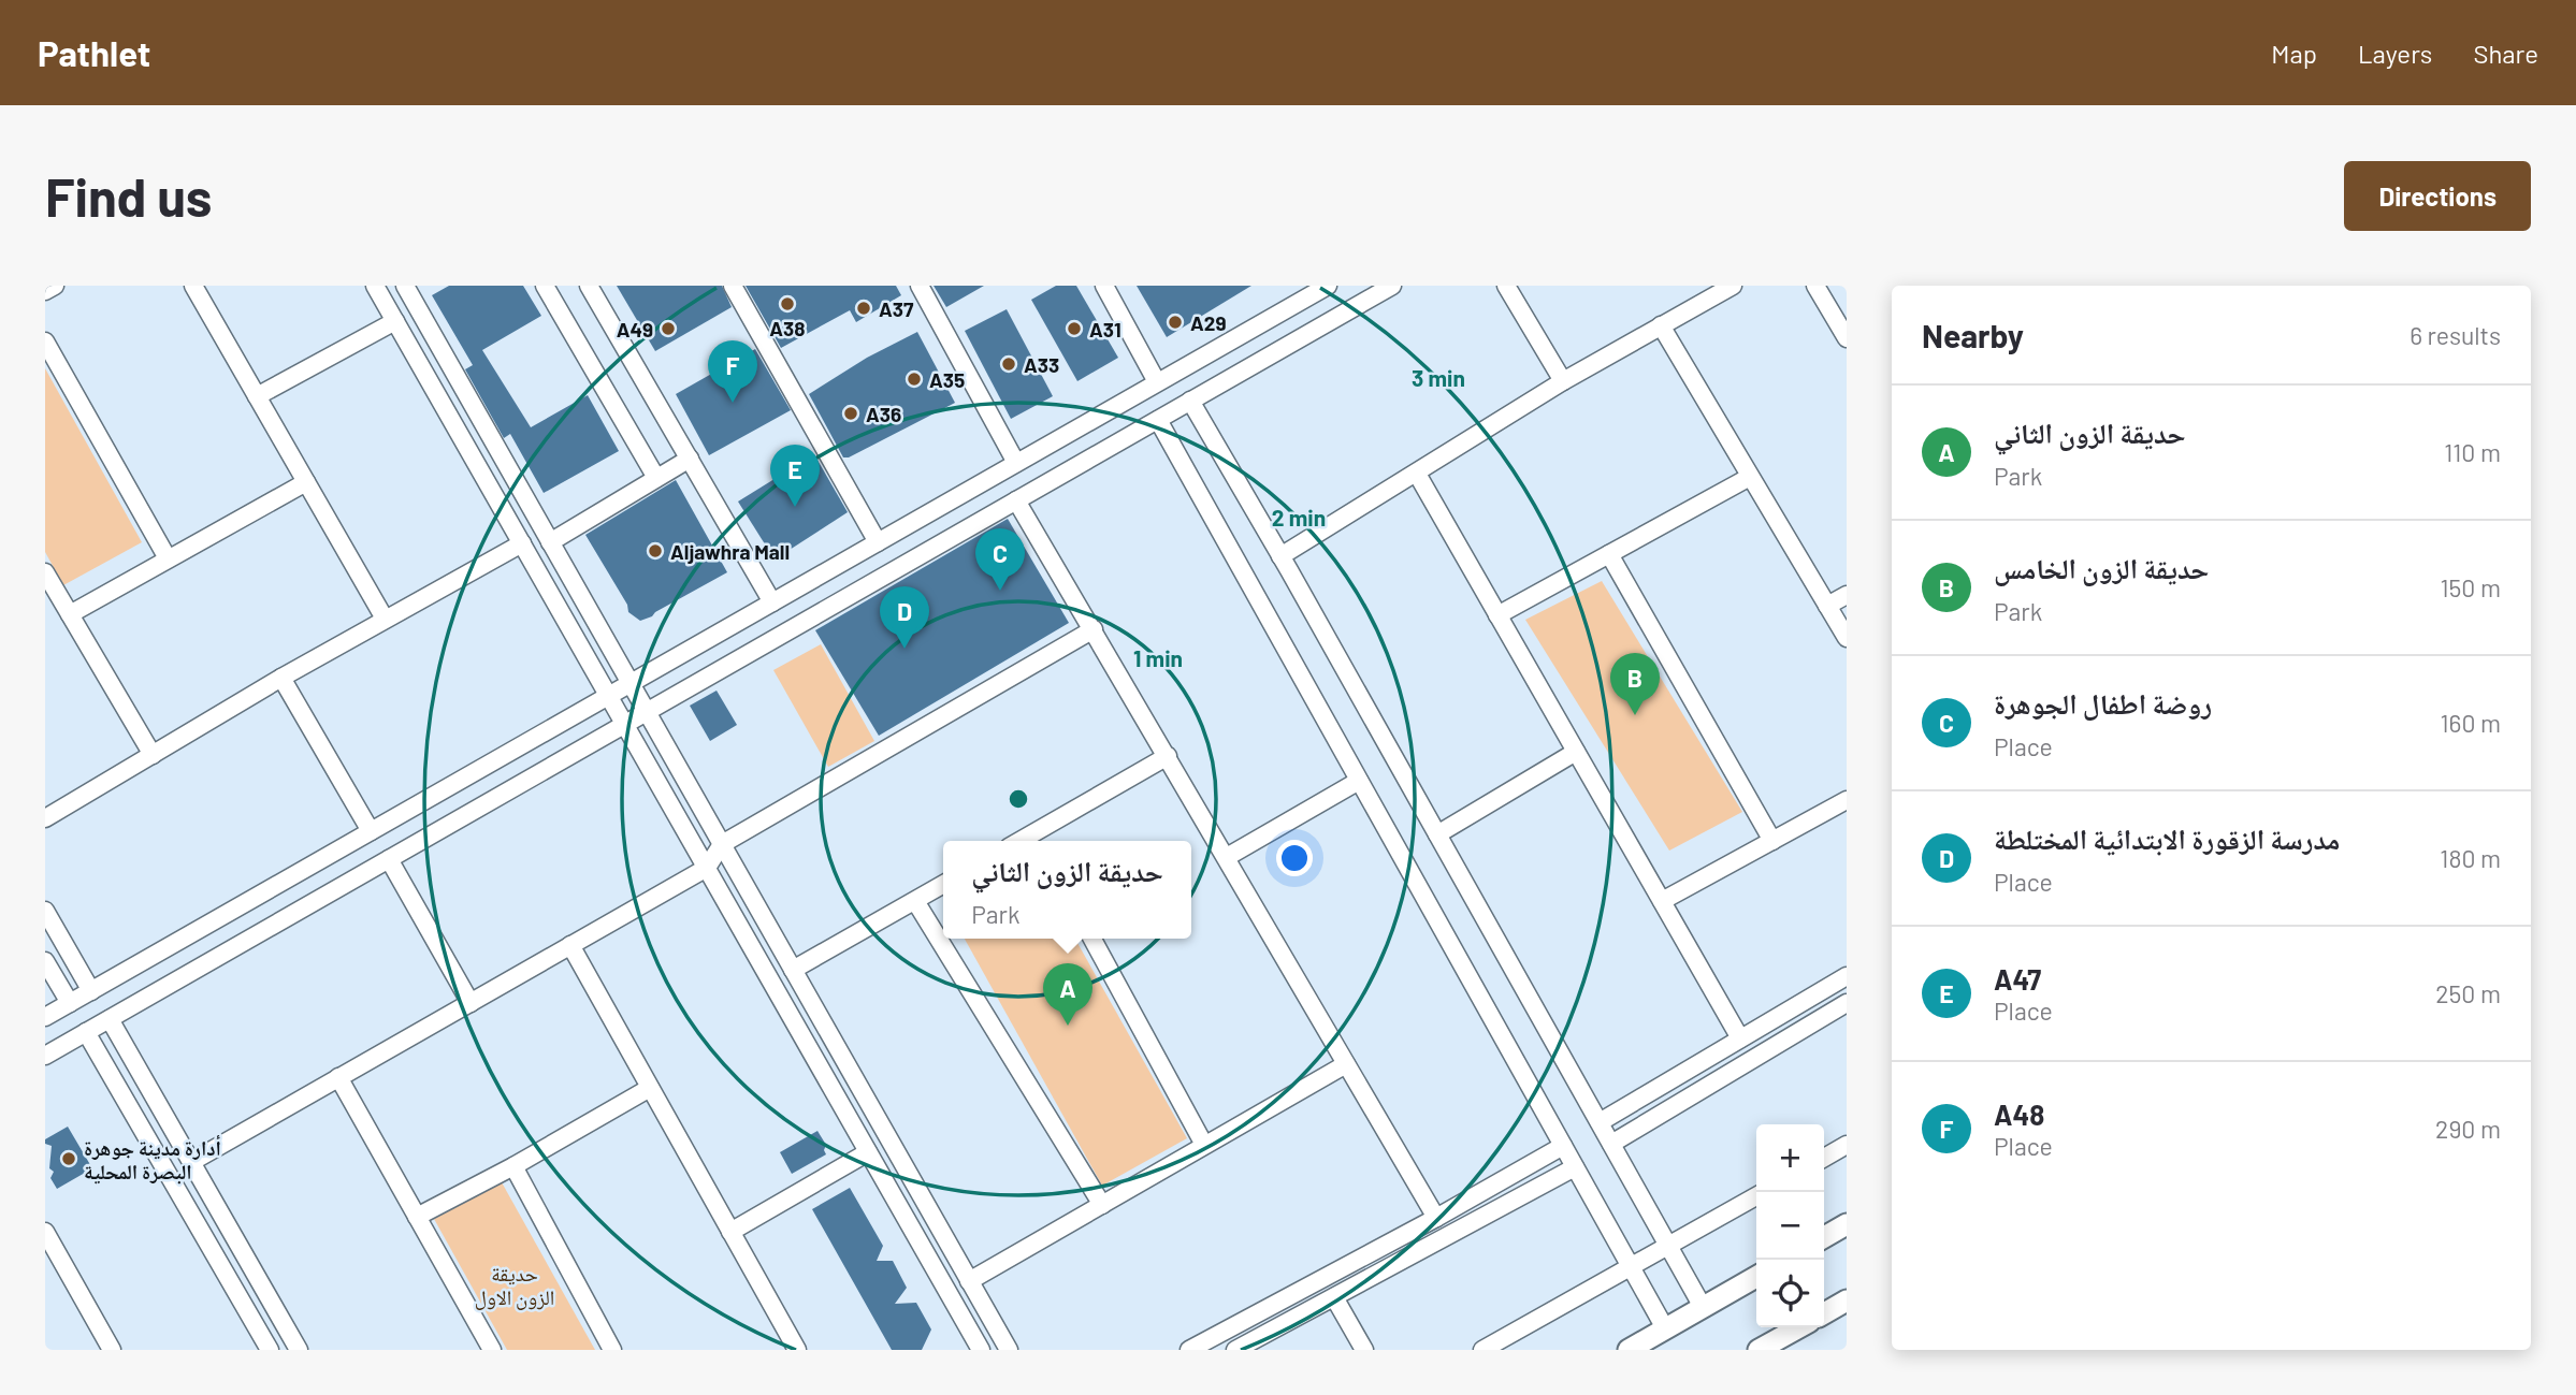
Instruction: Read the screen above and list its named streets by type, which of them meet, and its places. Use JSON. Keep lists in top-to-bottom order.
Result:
{
  "parks": ["حديقة الزون الاول"],
  "places": [
    "A38",
    "A37",
    "A29",
    "A49",
    "A31",
    "A33",
    "A35",
    "A36",
    "Aljawhra Mall",
    "أدارة مدينة جوهرة البصرة المحلية"
  ],
  "page": {
    "header": "Pathlet",
    "nav": ["Map", "Layers", "Share"],
    "buttons": "Directions",
    "title": "Find us",
    "heading": ["Nearby", "6 results"],
    "pins": [
      "F",
      "E",
      "C",
      "D",
      "B",
      "A"
    ],
    "list": [
      {
        "mark": "A",
        "name": "حديقة الزون الثاني",
        "note": "Park",
        "value": "110 m"
      },
      {
        "mark": "B",
        "name": "حديقة الزون الخامس",
        "note": "Park",
        "value": "150 m"
      },
      {
        "mark": "C",
        "name": "روضة اطفال الجوهرة",
        "note": "Place",
        "value": "160 m"
      },
      {
        "mark": "D",
        "name": "مدرسة الزقورة الابتدائية المختلطة",
        "note": "Place",
        "value": "180 m"
      },
      {
        "mark": "E",
        "name": "A47",
        "note": "Place",
        "value": "250 m"
      },
      {
        "mark": "F",
        "name": "A48",
        "note": "Place",
        "value": "290 m"
      }
    ],
    "popup": ["حديقة الزون الثاني", "Park"],
    "map_buttons": ["+", "−"]
  },
  "rings": ["3 min", "2 min", "1 min"]
}
